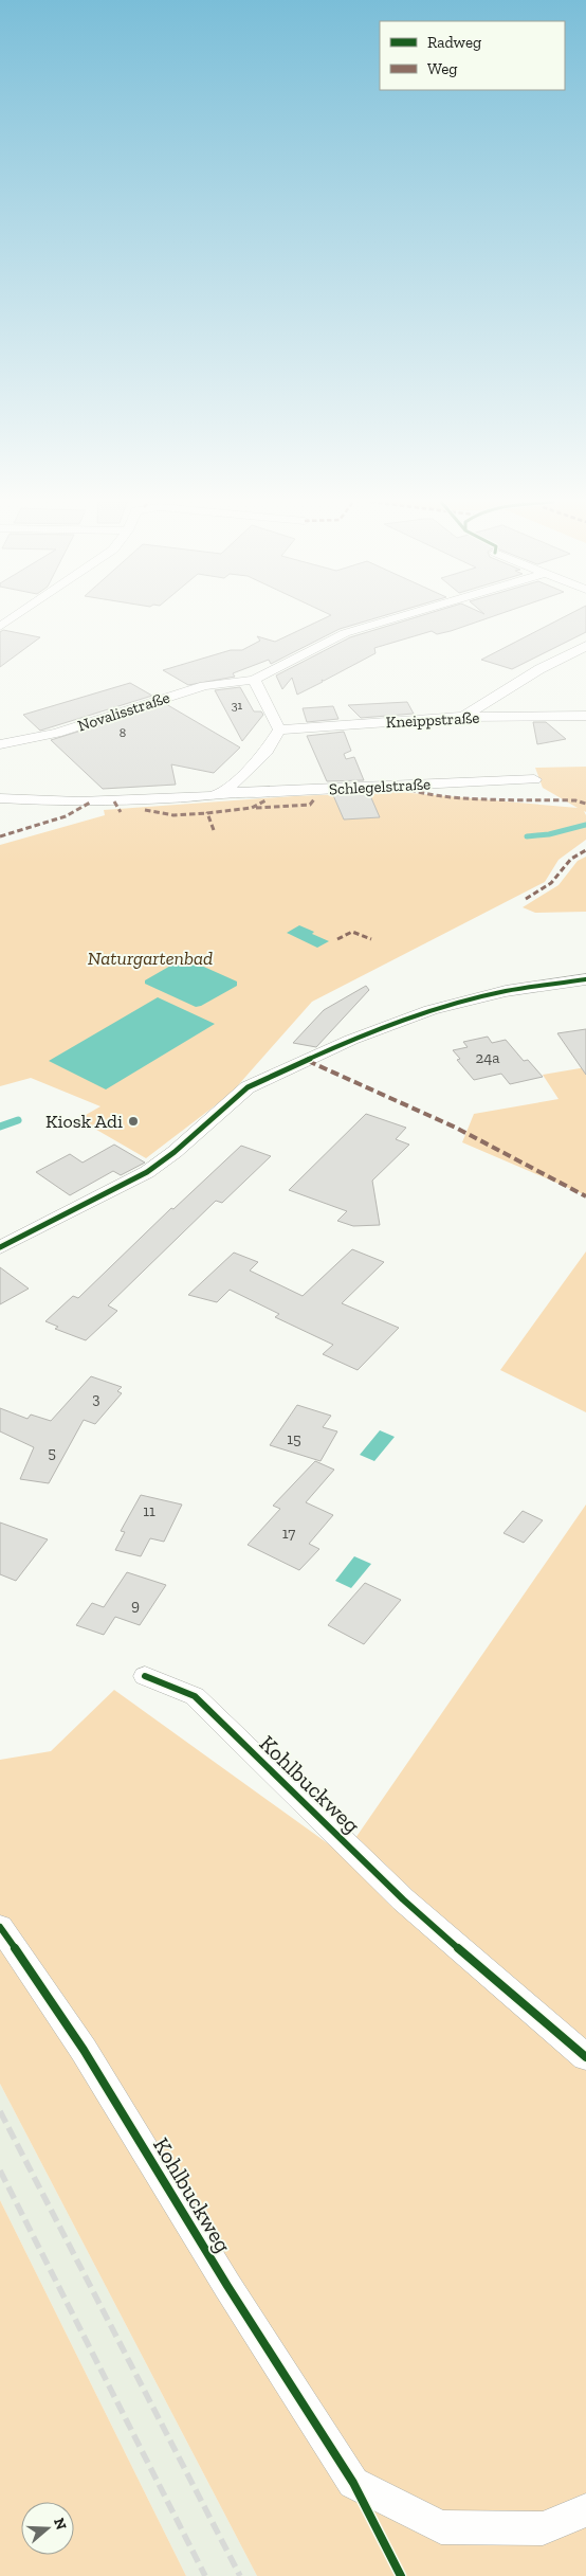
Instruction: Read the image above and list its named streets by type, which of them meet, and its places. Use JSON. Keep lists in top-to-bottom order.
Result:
{
  "streets": {
    "street": [
      "Novalisstraße",
      "Kneippstraße",
      "Schlegelstraße",
      "Kohlbuckweg"
    ]
  },
  "parks": ["Naturgartenbad"],
  "places": ["Kiosk Adi"],
  "house_numbers": [
    "31",
    "8",
    "24a",
    "3",
    "15",
    "5",
    "11",
    "17",
    "9"
  ],
  "legend": ["Radweg", "Weg"],
  "north": "right"
}
